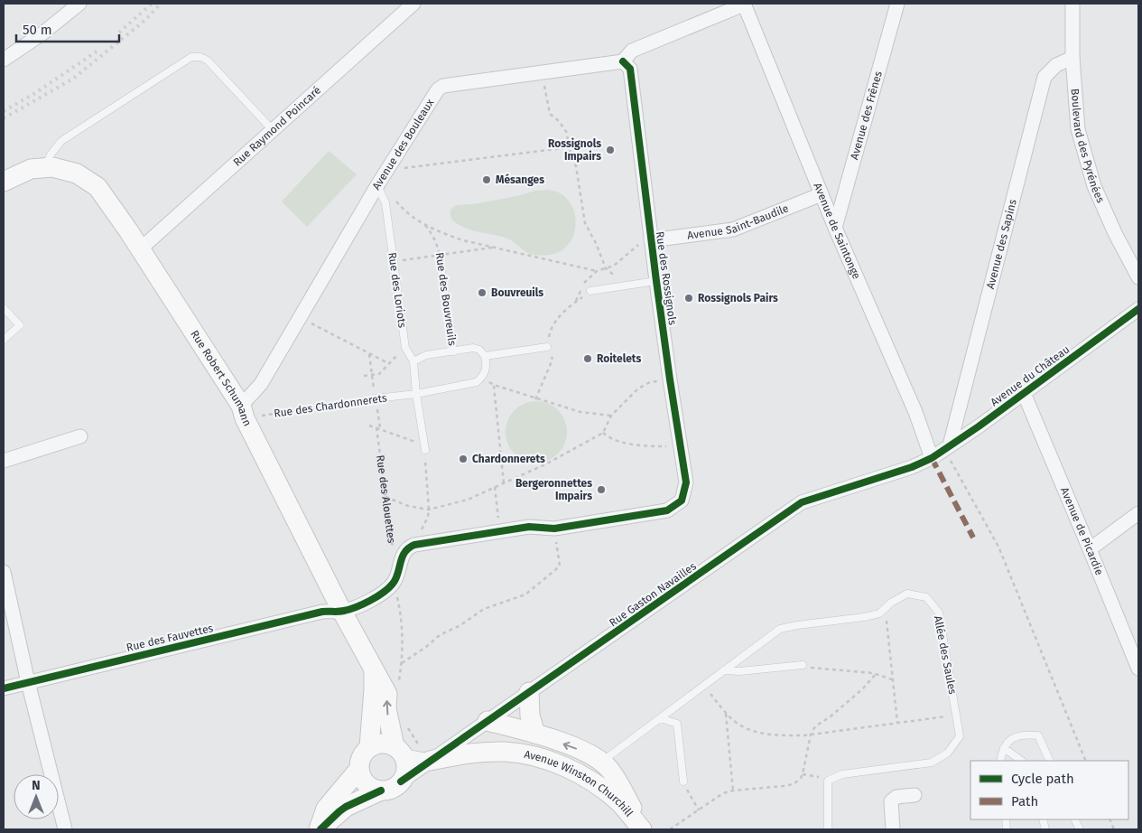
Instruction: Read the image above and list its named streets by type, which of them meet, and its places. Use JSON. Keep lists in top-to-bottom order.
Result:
{
  "streets": {
    "street": [
      "Avenue des Frênes",
      "Rue Raymond Poincaré",
      "Avenue des Bouleaux",
      "Boulevard des Pyrénées",
      "Avenue Saint-Baudile",
      "Avenue de Saintonge",
      "Avenue des Sapins",
      "Rue des Rossignols",
      "Avenue du Château",
      "Rue Robert Schumann",
      "Rue des Alouettes",
      "Avenue de Picardie",
      "Rue Gaston Navailles",
      "Rue des Fauvettes",
      "Avenue Winston Churchill"
    ],
    "lane": [
      "Rue des Loriots",
      "Rue des Bouvreuils",
      "Rue des Chardonnerets",
      "Allée des Saules"
    ]
  },
  "crossings": [
    ["Avenue des Frênes", "Avenue de Saintonge"],
    ["Rue Raymond Poincaré", "Rue Robert Schumann"],
    ["Avenue des Bouleaux", "Rue des Rossignols"],
    ["Avenue des Bouleaux", "Rue des Loriots"],
    ["Avenue des Bouleaux", "Rue Robert Schumann"],
    ["Avenue des Bouleaux", "Rue des Chardonnerets"],
    ["Boulevard des Pyrénées", "Avenue des Sapins"],
    ["Avenue Saint-Baudile", "Avenue de Saintonge"],
    ["Avenue Saint-Baudile", "Rue des Rossignols"],
    ["Avenue de Saintonge", "Avenue des Sapins"],
    ["Avenue de Saintonge", "Avenue du Château"],
    ["Avenue de Saintonge", "Rue Gaston Navailles"],
    ["Avenue des Sapins", "Avenue du Château"],
    ["Avenue des Sapins", "Rue Gaston Navailles"],
    ["Rue des Loriots", "Rue des Chardonnerets"],
    ["Avenue du Château", "Avenue de Picardie"],
    ["Avenue du Château", "Rue Gaston Navailles"],
    ["Rue Robert Schumann", "Rue des Chardonnerets"],
    ["Rue Robert Schumann", "Rue Gaston Navailles"],
    ["Rue Robert Schumann", "Rue des Fauvettes"],
    ["Rue Gaston Navailles", "Avenue Winston Churchill"],
    ["Allée des Saules", "Avenue Winston Churchill"]
  ],
  "places": [
    "Rossignols Impairs",
    "Mésanges",
    "Bouvreuils",
    "Rossignols Pairs",
    "Roitelets",
    "Chardonnerets",
    "Bergeronnettes Impairs"
  ],
  "legend": ["Cycle path", "Path"],
  "scale_bar": "50 m",
  "north": "top"
}
